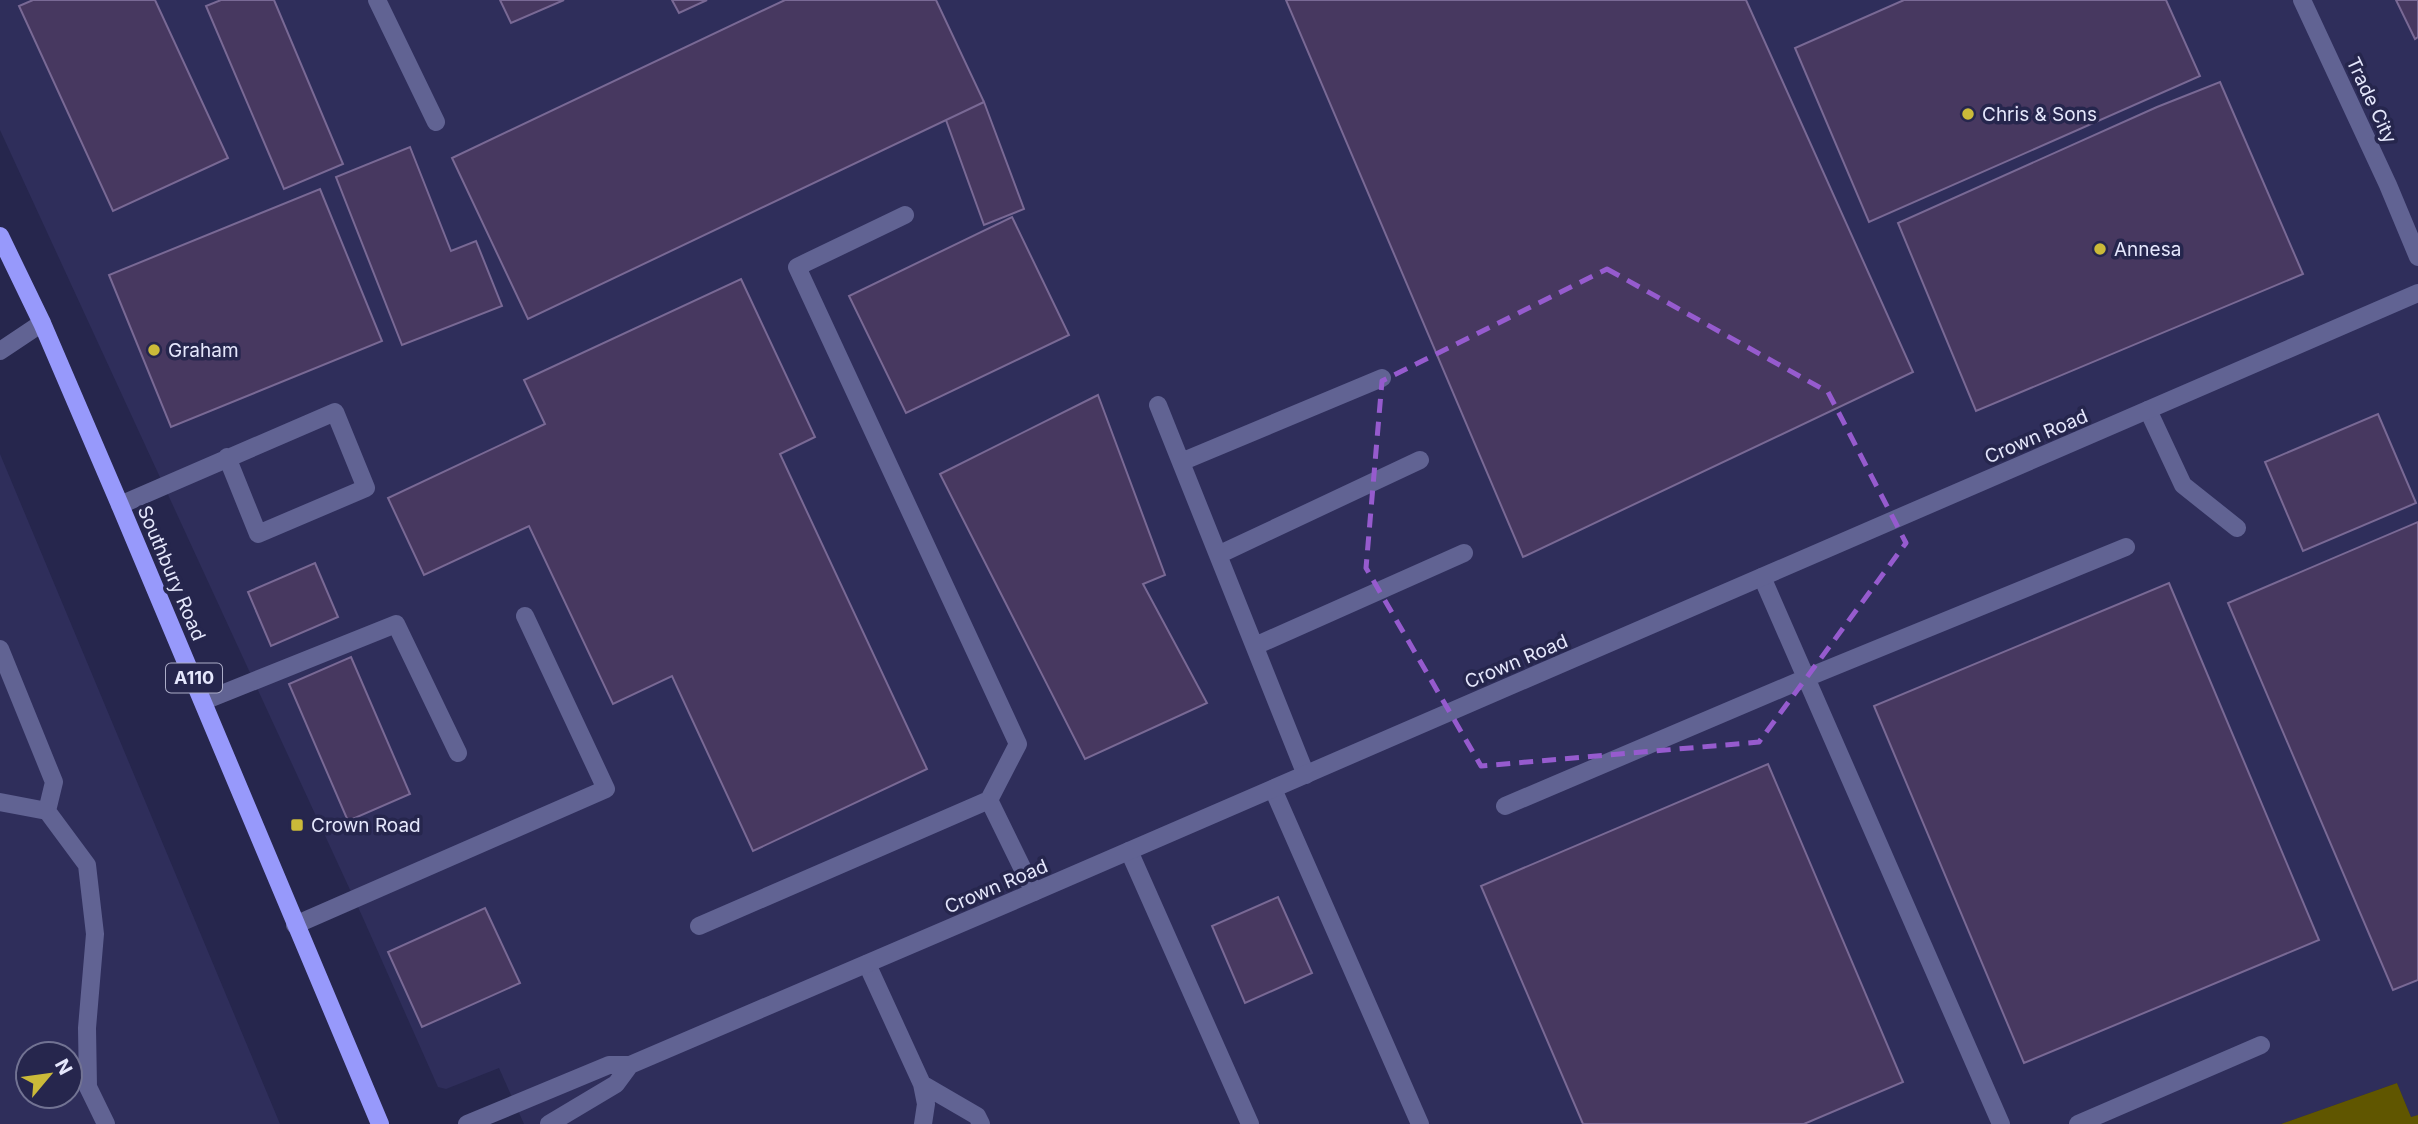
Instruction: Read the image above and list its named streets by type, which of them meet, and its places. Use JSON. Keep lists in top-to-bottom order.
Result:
{
  "streets": {
    "main road": ["Southbury Road", "A110"],
    "street": ["Trade City", "Crown Road"]
  },
  "places": {
    "other": ["Chris & Sons", "Annesa", "Graham"],
    "transit": ["Crown Road"]
  },
  "north": "top right"
}
